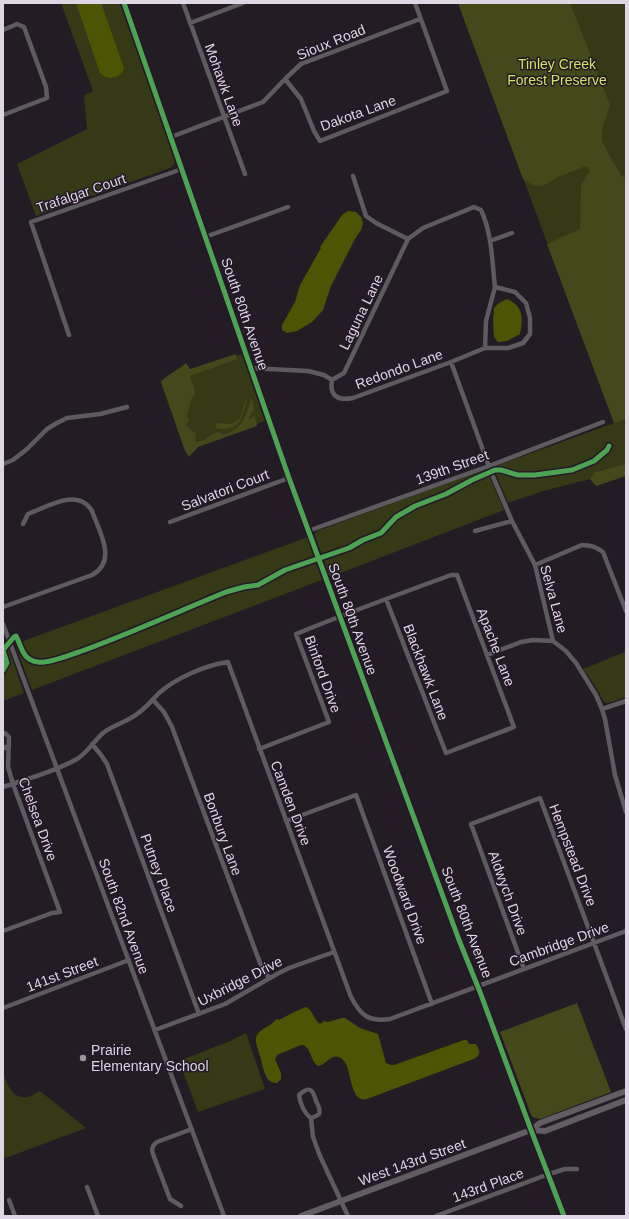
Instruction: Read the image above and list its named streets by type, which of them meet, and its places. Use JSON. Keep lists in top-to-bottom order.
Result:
{
  "streets": {
    "main road": ["West 143rd Street"],
    "street": [
      "Sioux Road",
      "Mohawk Lane",
      "Dakota Lane",
      "Trafalgar Court",
      "Laguna Lane",
      "South 80th Avenue",
      "Redondo Lane",
      "139th Street",
      "Salvatori Court",
      "Selva Lane",
      "Apache Lane",
      "Blackhawk Lane",
      "Binford Drive",
      "Camden Drive",
      "Chelsea Drive",
      "Bonbury Lane",
      "Hempstead Drive",
      "Putney Place",
      "Aldwych Drive",
      "Woodward Drive",
      "South 82nd Avenue",
      "Cambridge Drive",
      "141st Street",
      "Uxbridge Drive",
      "143rd Place"
    ]
  },
  "crossings": [
    ["Sioux Road", "Mohawk Lane"],
    ["Sioux Road", "Dakota Lane"],
    ["Sioux Road", "South 80th Avenue"],
    ["Trafalgar Court", "South 80th Avenue"],
    ["Laguna Lane", "Redondo Lane"],
    ["South 80th Avenue", "139th Street"],
    ["South 80th Avenue", "Salvatori Court"],
    ["South 80th Avenue", "Binford Drive"],
    ["South 80th Avenue", "Cambridge Drive"],
    ["South 80th Avenue", "West 143rd Street"],
    ["South 80th Avenue", "143rd Place"],
    ["Redondo Lane", "Selva Lane"],
    ["139th Street", "Selva Lane"],
    ["Apache Lane", "Blackhawk Lane"],
    ["Apache Lane", "Binford Drive"],
    ["Blackhawk Lane", "Binford Drive"],
    ["Binford Drive", "Camden Drive"],
    ["Camden Drive", "Bonbury Lane"],
    ["Camden Drive", "Woodward Drive"],
    ["Camden Drive", "Cambridge Drive"],
    ["Camden Drive", "Uxbridge Drive"],
    ["Bonbury Lane", "Uxbridge Drive"],
    ["Hempstead Drive", "Aldwych Drive"],
    ["Hempstead Drive", "Cambridge Drive"],
    ["Putney Place", "Uxbridge Drive"],
    ["Aldwych Drive", "Cambridge Drive"],
    ["Woodward Drive", "Cambridge Drive"],
    ["South 82nd Avenue", "141st Street"],
    ["South 82nd Avenue", "Uxbridge Drive"],
    ["Cambridge Drive", "Uxbridge Drive"]
  ],
  "parks": ["Tinley Creek Forest Preserve"],
  "places": ["Prairie Elementary School"]
}
